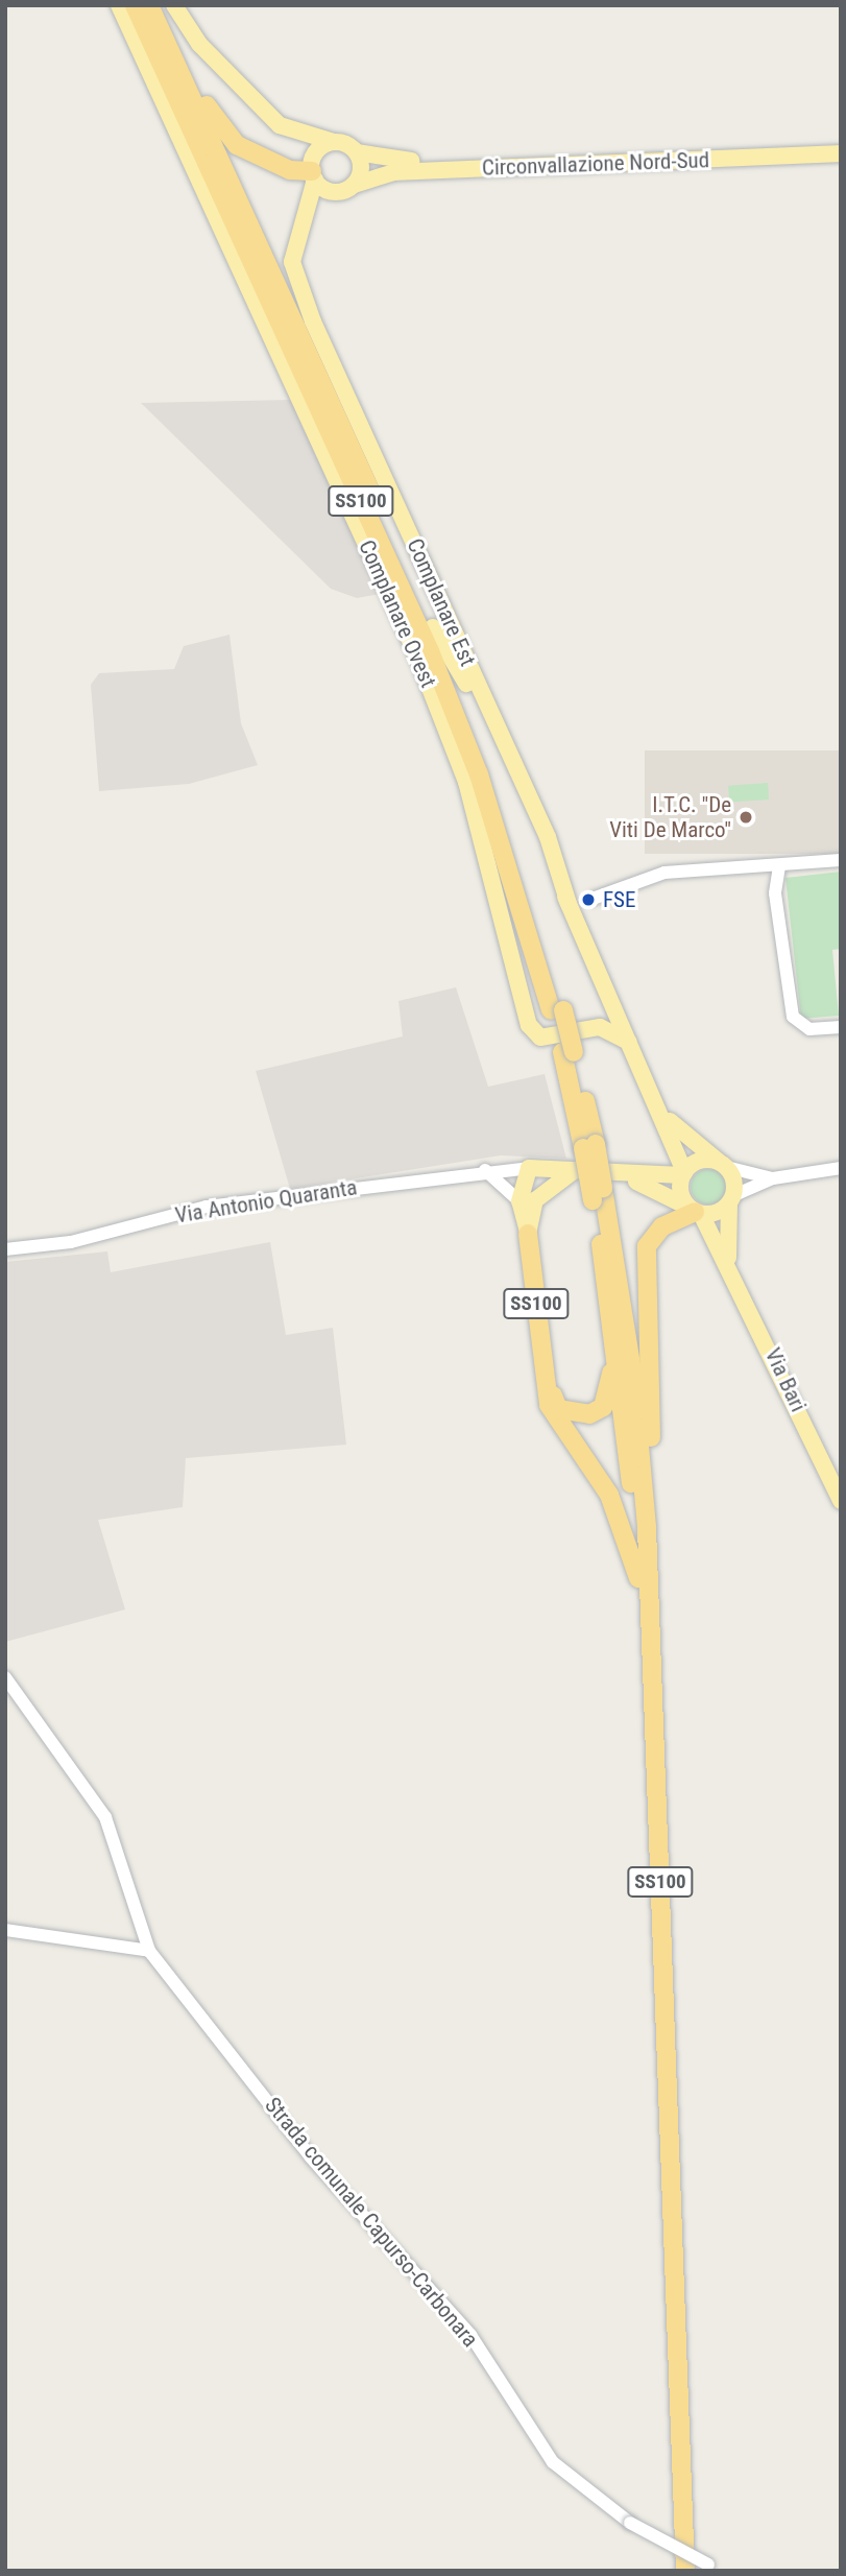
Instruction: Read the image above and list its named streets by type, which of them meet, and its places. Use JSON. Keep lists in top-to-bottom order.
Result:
{
  "streets": {
    "highway": ["SS100"],
    "main road": [
      "Circonvallazione Nord-Sud",
      "Complanare Est",
      "Complanare Ovest",
      "Via Bari"
    ],
    "street": ["Via Antonio Quaranta", "Strada comunale Capurso-Carbonara"]
  },
  "crossings": [
    ["Circonvallazione Nord-Sud", "Complanare Est"],
    ["SS100", "Via Bari"]
  ],
  "places": ["I.T.C. \"De Viti De Marco\"", "FSE"]
}
